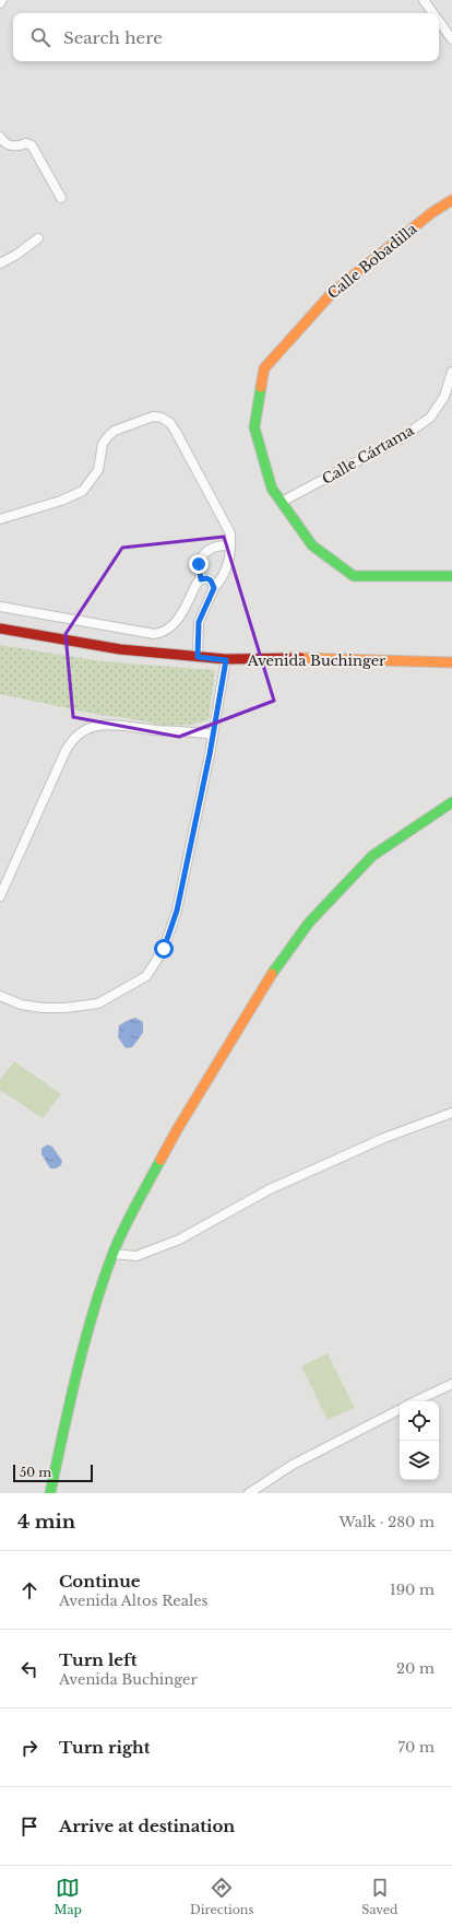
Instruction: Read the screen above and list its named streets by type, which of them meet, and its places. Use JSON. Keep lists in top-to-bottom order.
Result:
{
  "streets": {
    "street": ["Calle Bobadilla", "Calle Cártama", "Avenida Buchinger"]
  },
  "crossings": [
    ["Calle Bobadilla", "Calle Cártama"]
  ],
  "scale_bar": "50 m",
  "page": {
    "search": "Search here",
    "scale": "50 m",
    "heading": ["4 min", "Walk · 280 m"],
    "list": [
      ["Continue", "Avenida Altos Reales", "190 m"],
      ["Turn left", "Avenida Buchinger", "20 m"],
      ["Turn right", "70 m"],
      "Arrive at destination"
    ],
    "nav": ["Map", "Directions", "Saved"]
  }
}
